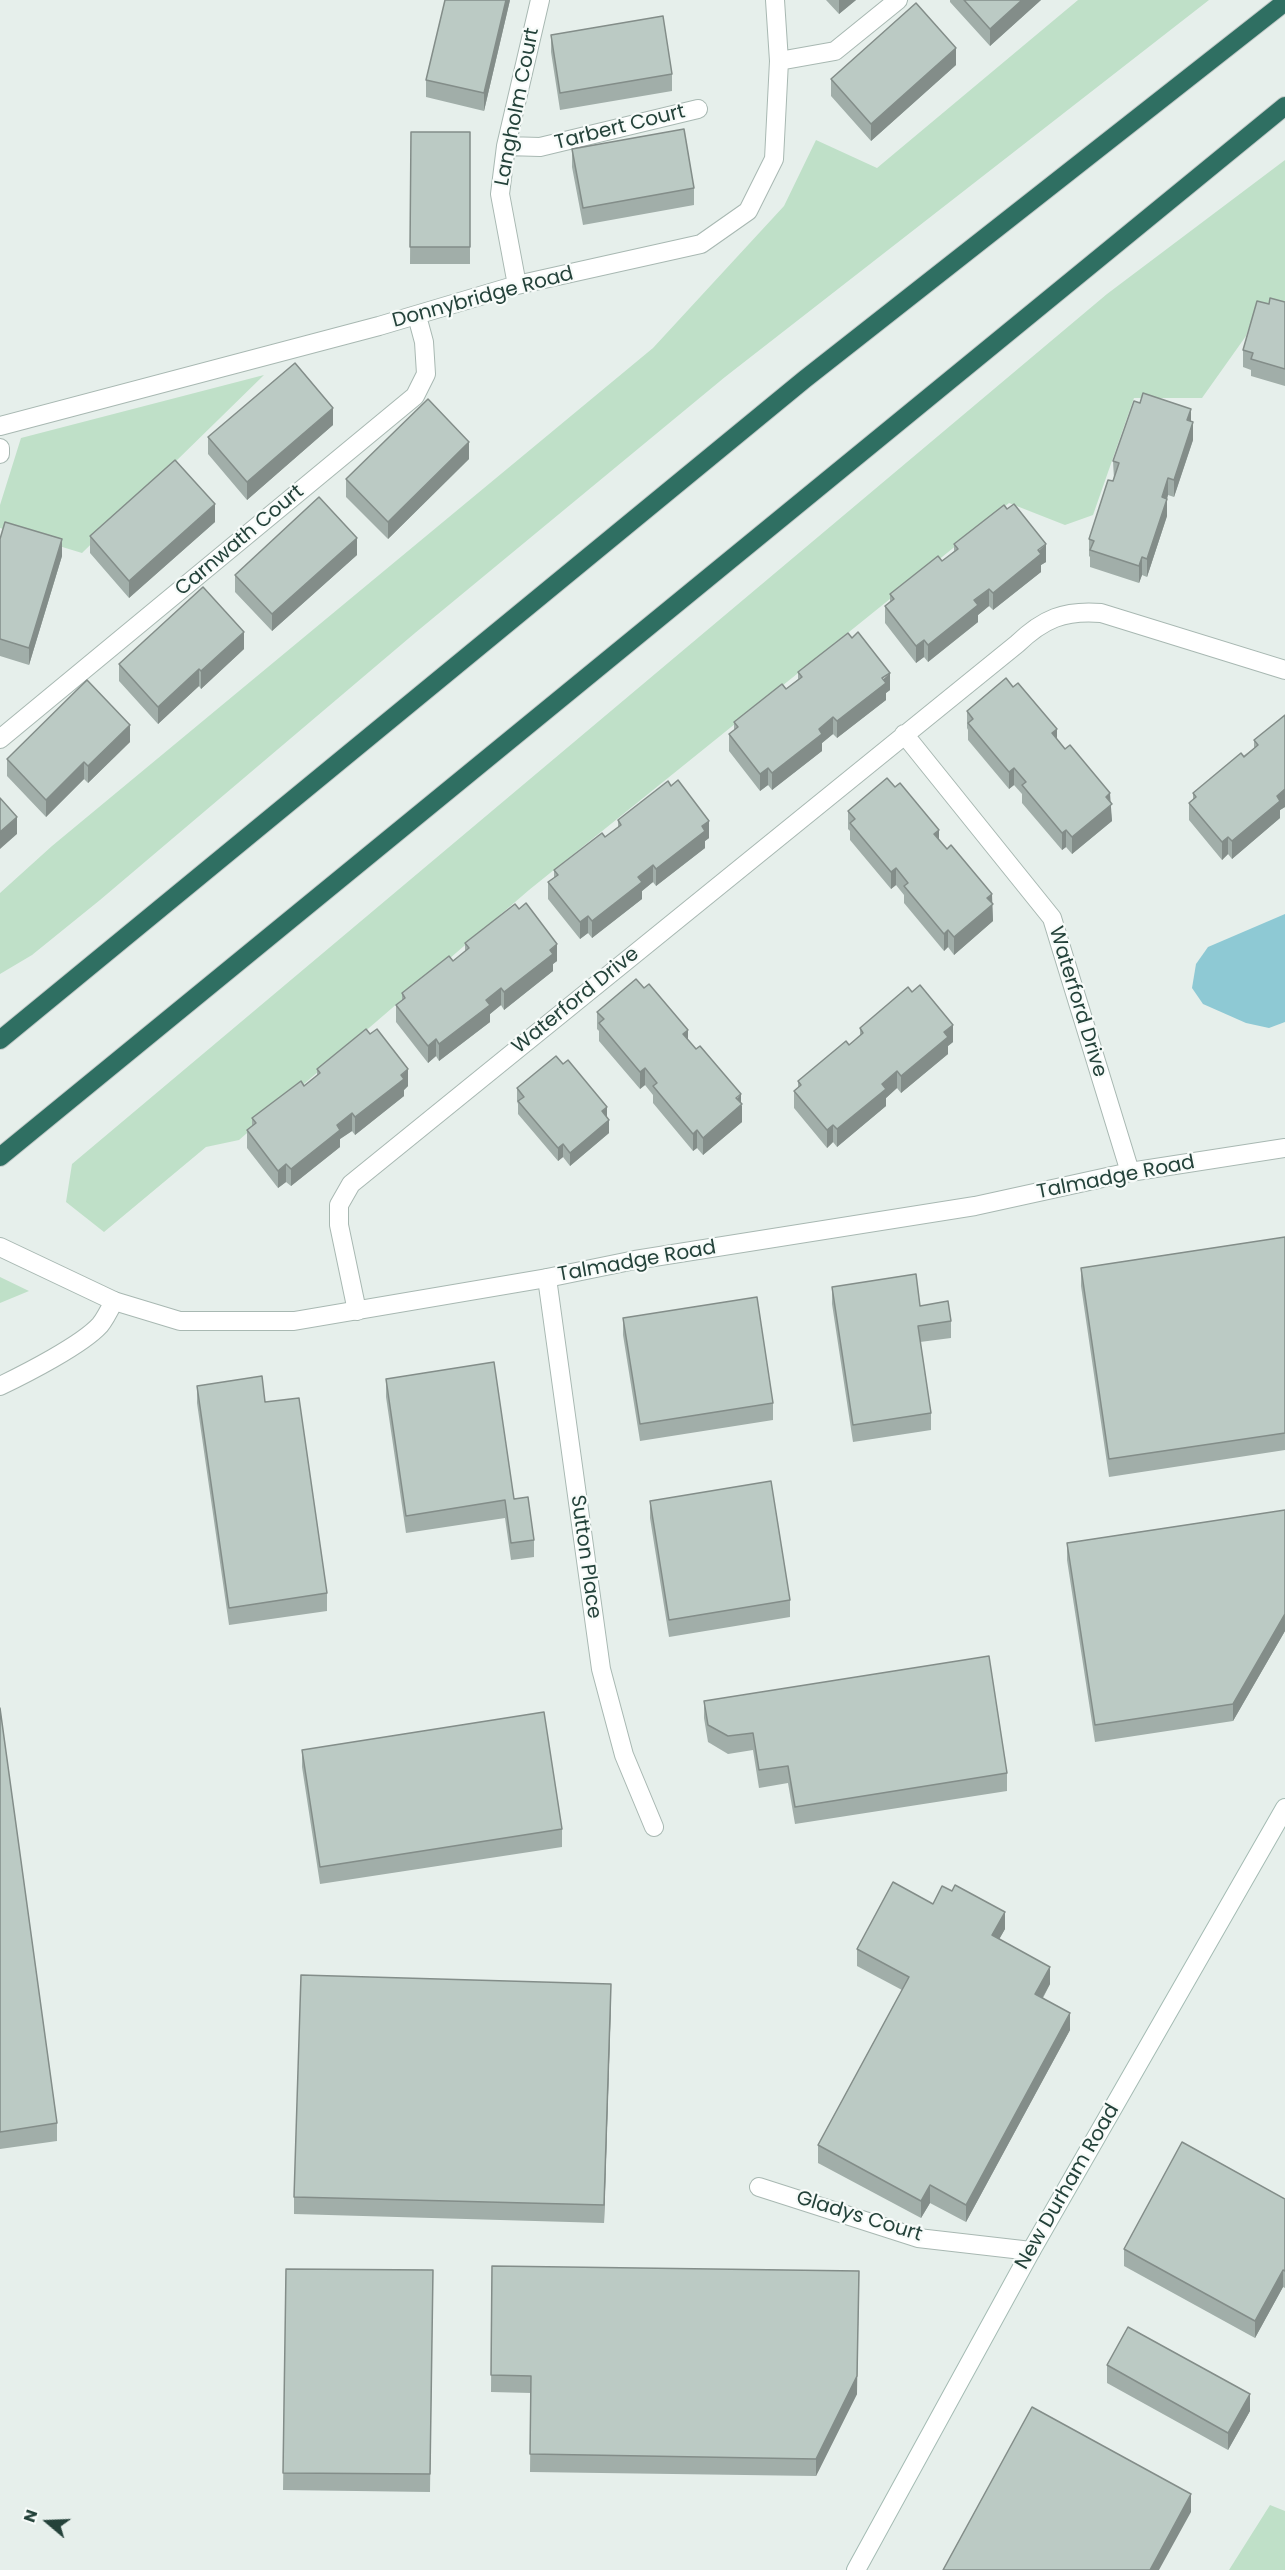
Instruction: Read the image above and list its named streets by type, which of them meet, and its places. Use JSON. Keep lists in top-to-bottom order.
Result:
{
  "streets": {
    "street": [
      "Langholm Court",
      "Tarbert Court",
      "Donnybridge Road",
      "Carnwath Court",
      "Waterford Drive",
      "Talmadge Road",
      "Sutton Place",
      "New Durham Road",
      "Gladys Court"
    ]
  },
  "crossings": [
    ["Langholm Court", "Tarbert Court"],
    ["Langholm Court", "Donnybridge Road"],
    ["Donnybridge Road", "Carnwath Court"],
    ["Waterford Drive", "Talmadge Road"],
    ["Talmadge Road", "Sutton Place"],
    ["New Durham Road", "Gladys Court"]
  ],
  "north": "left"
}
